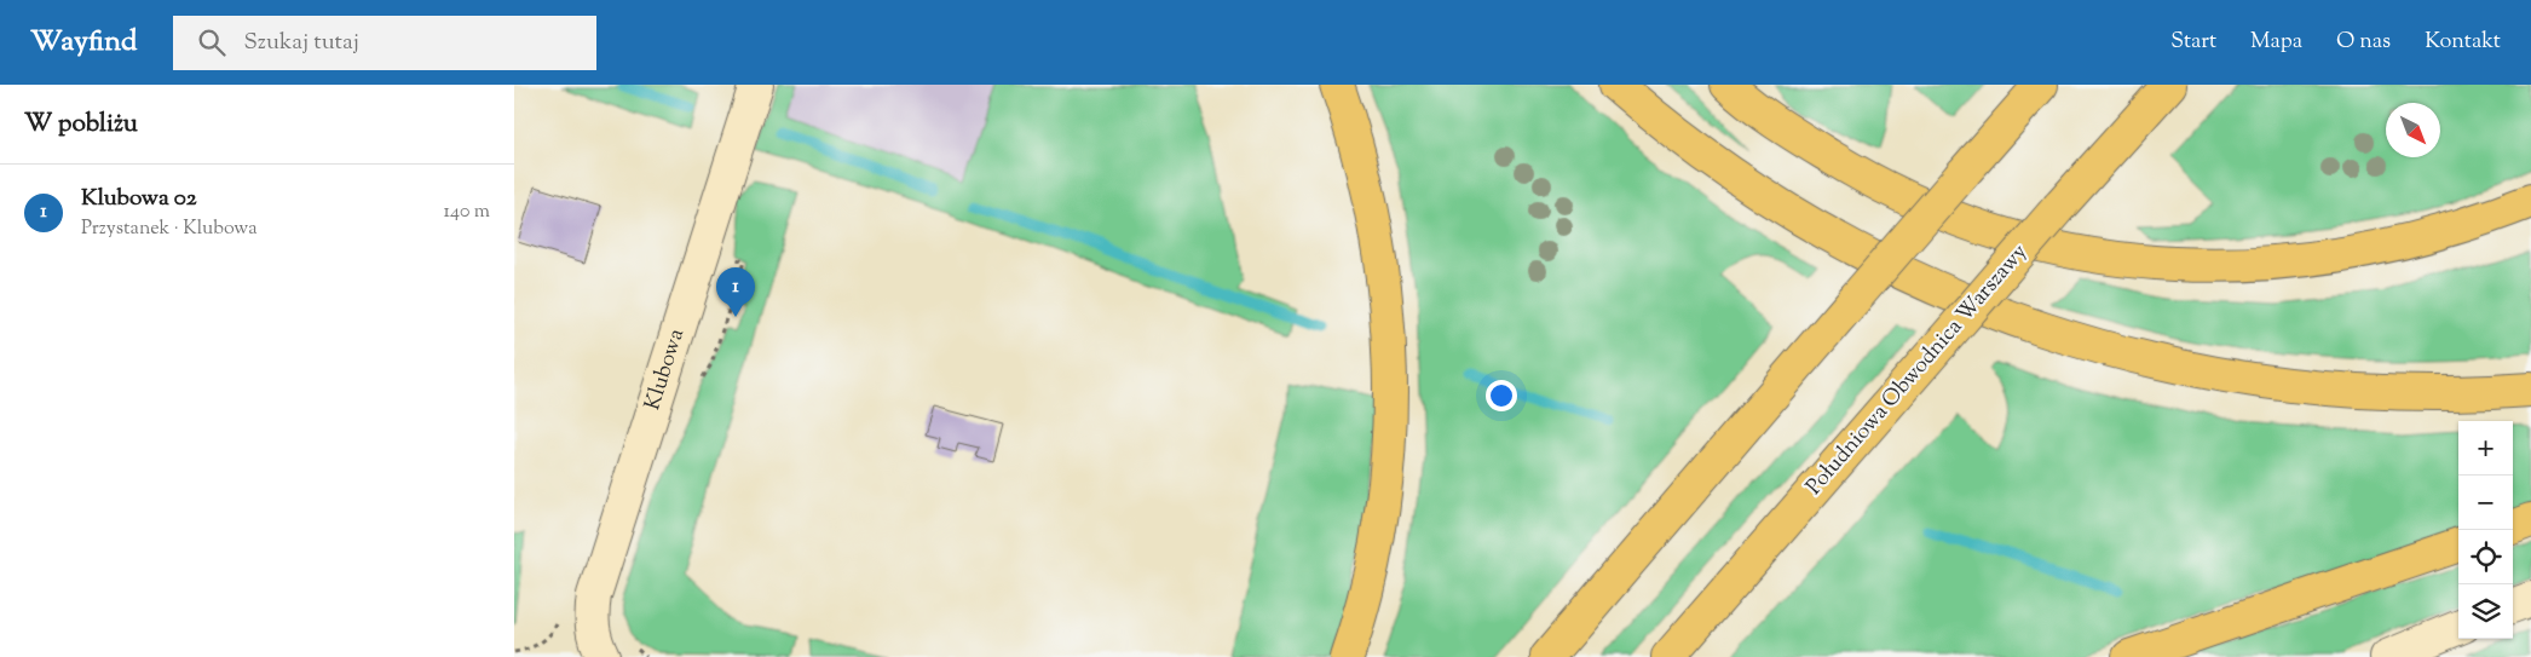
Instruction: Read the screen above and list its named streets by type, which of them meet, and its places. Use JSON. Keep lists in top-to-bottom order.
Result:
{
  "streets": {
    "highway": ["Południowa Obwodnica Warszawy"],
    "street": ["Klubowa"]
  },
  "north": "bottom right",
  "page": {
    "header": "Wayfind",
    "search": "Szukaj tutaj",
    "nav": [
      "Start",
      "Mapa",
      "O nas",
      "Kontakt"
    ],
    "heading": "W pobliżu",
    "list": [
      {
        "mark": "1",
        "name": "Klubowa 02",
        "note": "Przystanek · Klubowa",
        "value": "140 m"
      }
    ],
    "pins": "1",
    "map_buttons": ["+", "−"]
  }
}
